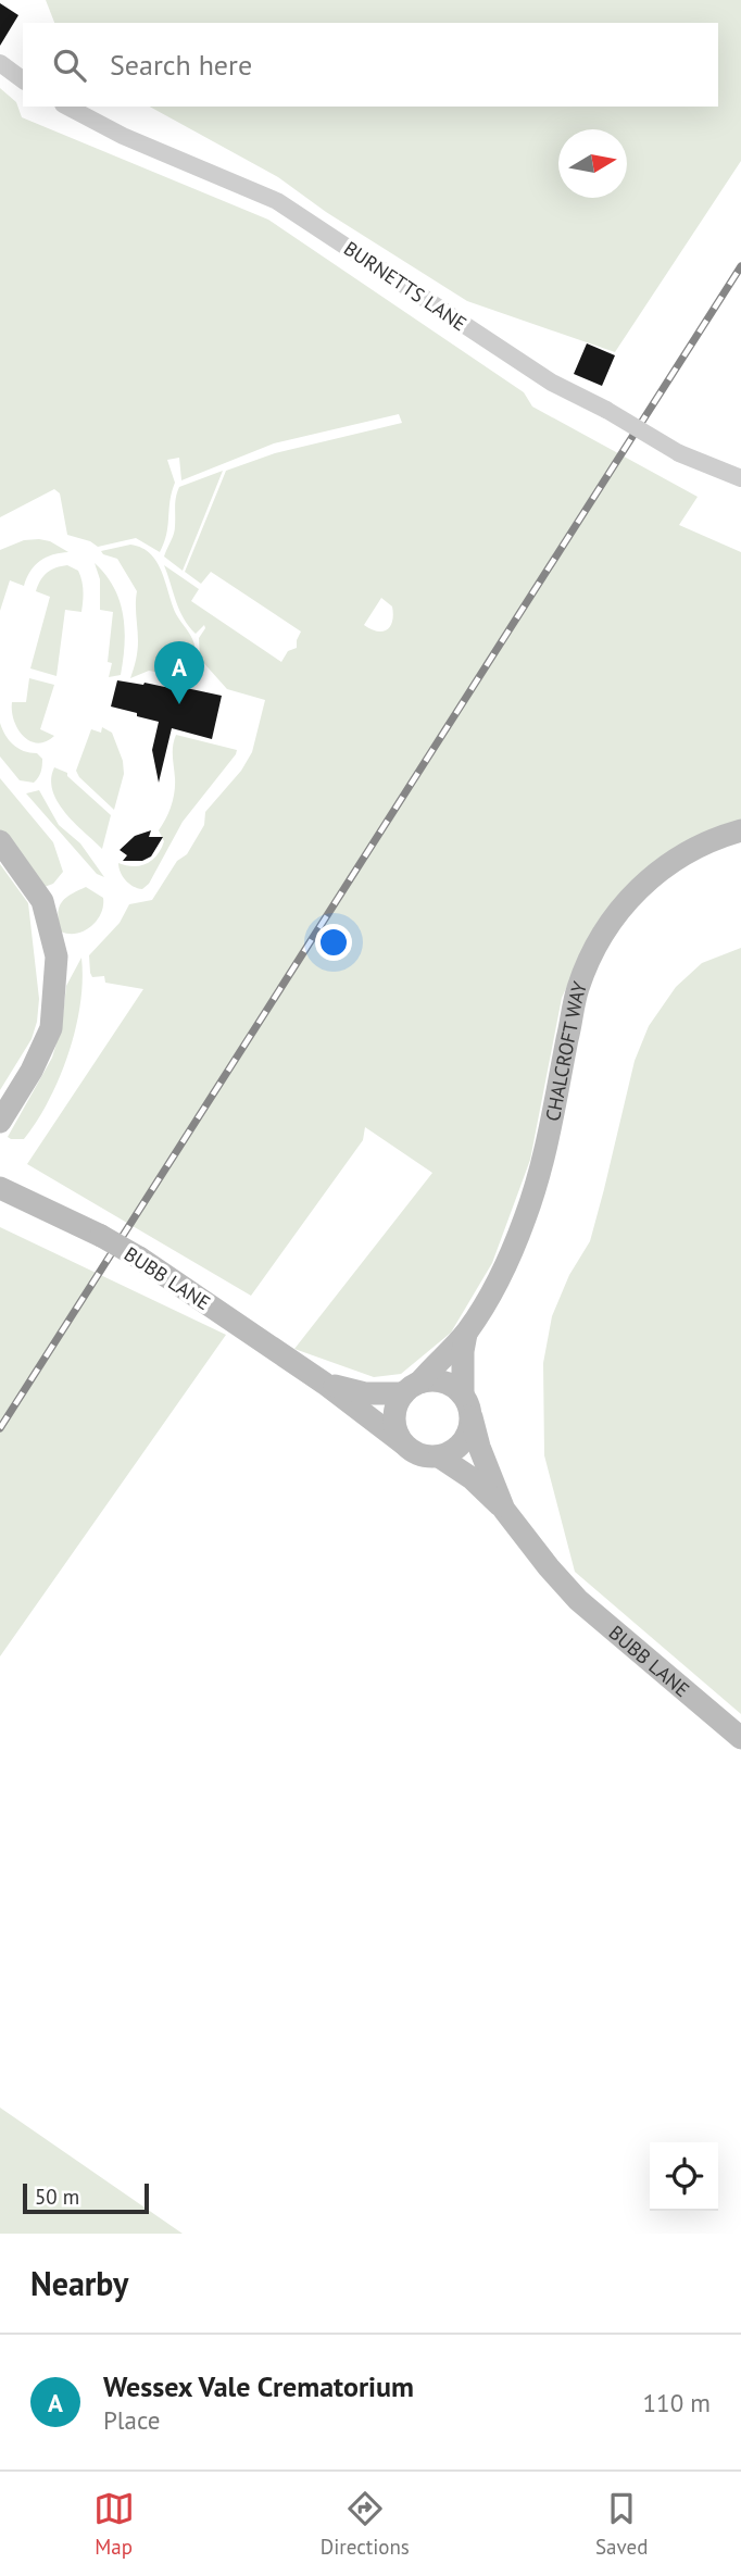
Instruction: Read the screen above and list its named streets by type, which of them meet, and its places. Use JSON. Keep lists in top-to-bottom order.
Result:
{
  "streets": {
    "main road": ["CHALCROFT WAY", "BUBB LANE"],
    "street": ["BURNETTS LANE"]
  },
  "crossings": [
    ["CHALCROFT WAY", "BUBB LANE"]
  ],
  "scale_bar": "50 m",
  "north": "right",
  "page": {
    "search": "Search here",
    "pins": "A",
    "scale": "50 m",
    "heading": "Nearby",
    "list": [
      {
        "mark": "A",
        "name": "Wessex Vale Crematorium",
        "note": "Place",
        "value": "110 m"
      }
    ],
    "nav": ["Map", "Directions", "Saved"]
  }
}
